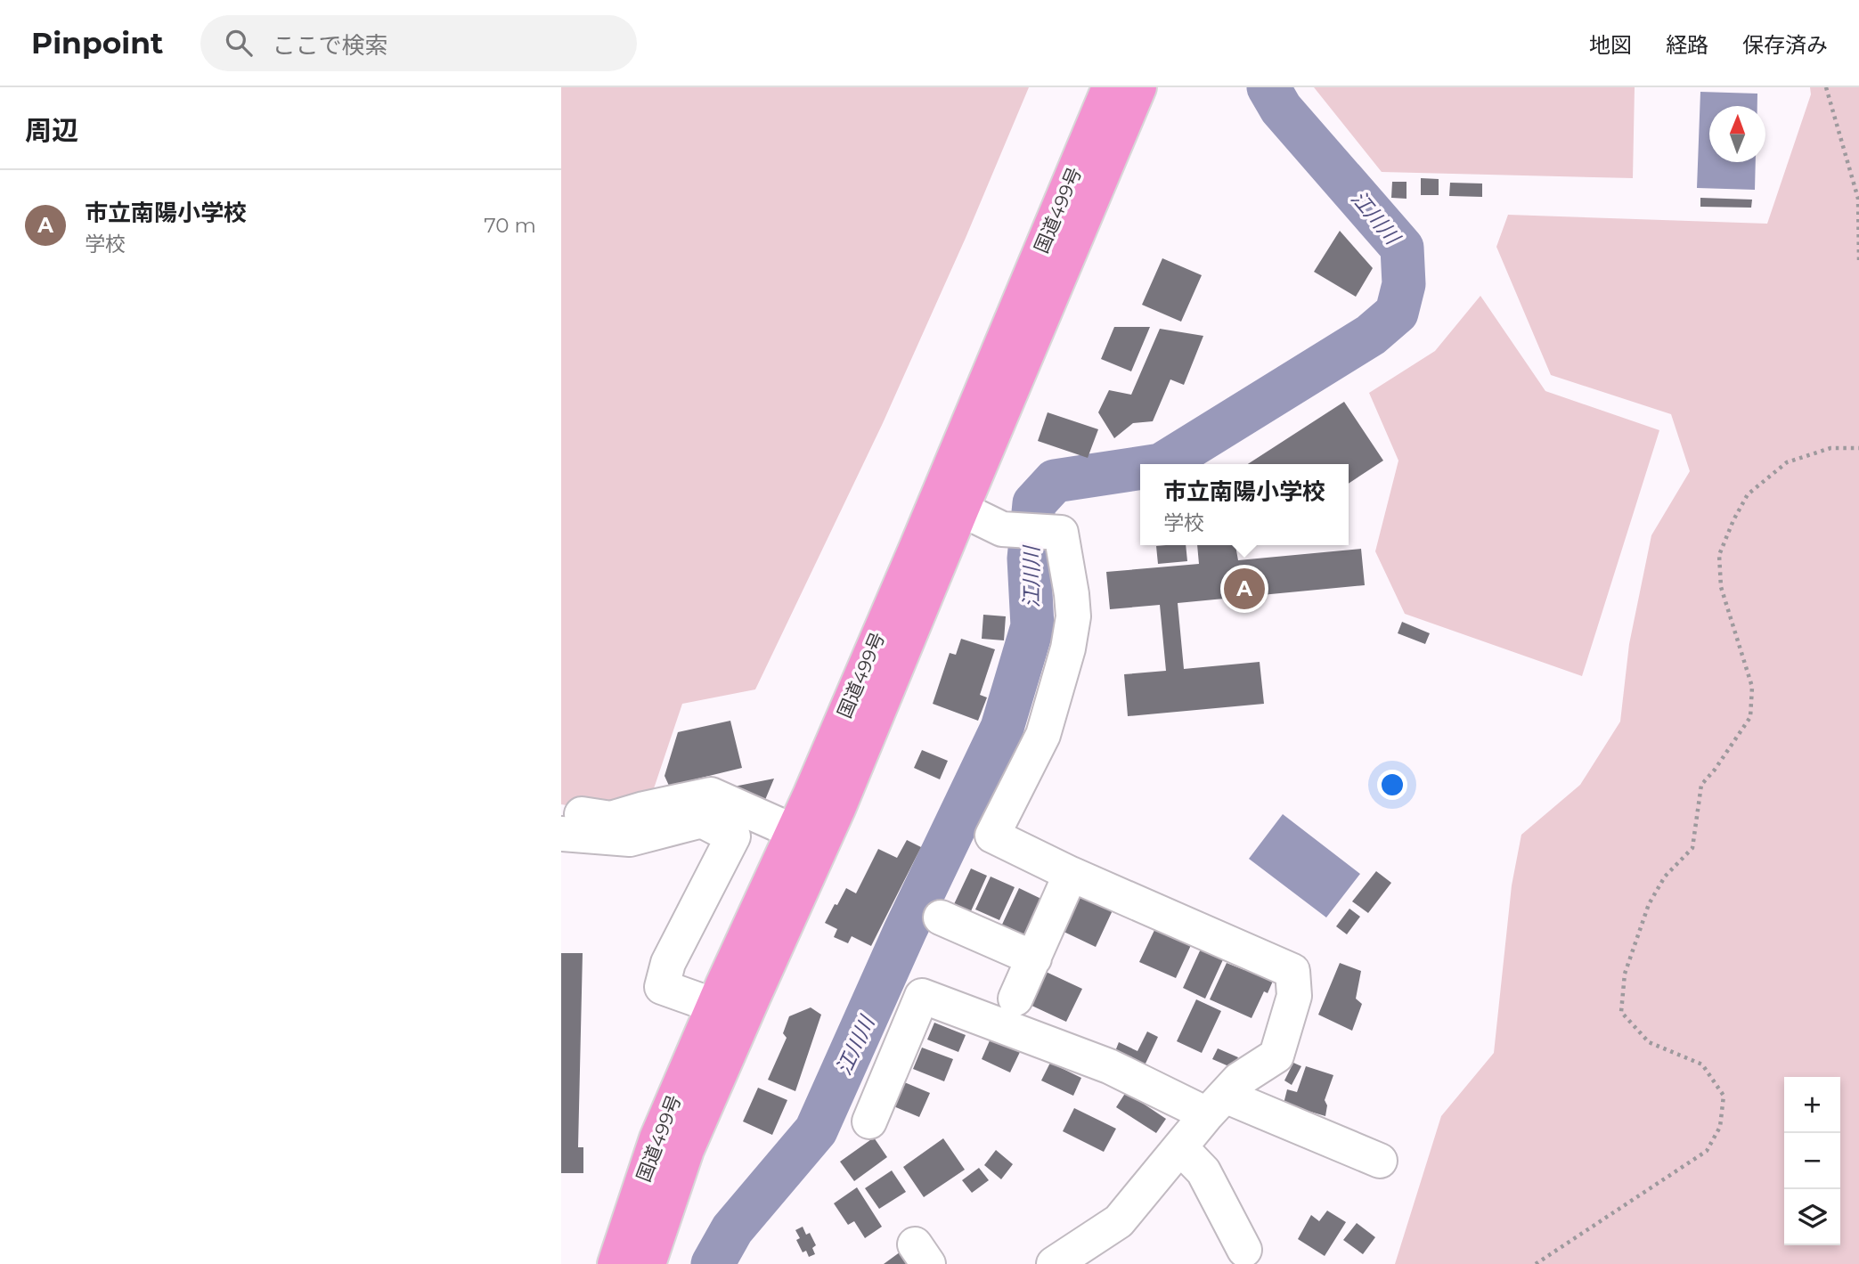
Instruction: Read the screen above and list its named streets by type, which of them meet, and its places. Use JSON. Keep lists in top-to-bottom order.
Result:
{
  "streets": {
    "highway": ["国道499号"]
  },
  "water": ["江川川"],
  "north": "top",
  "page": {
    "header": "Pinpoint",
    "search": "ここで検索",
    "nav": ["地図", "経路", "保存済み"],
    "heading": "周辺",
    "list": [
      {
        "mark": "A",
        "name": "市立南陽小学校",
        "note": "学校",
        "value": "70 m"
      }
    ],
    "popup": ["市立南陽小学校", "学校"],
    "pins": "A",
    "map_buttons": ["+", "−"]
  }
}
